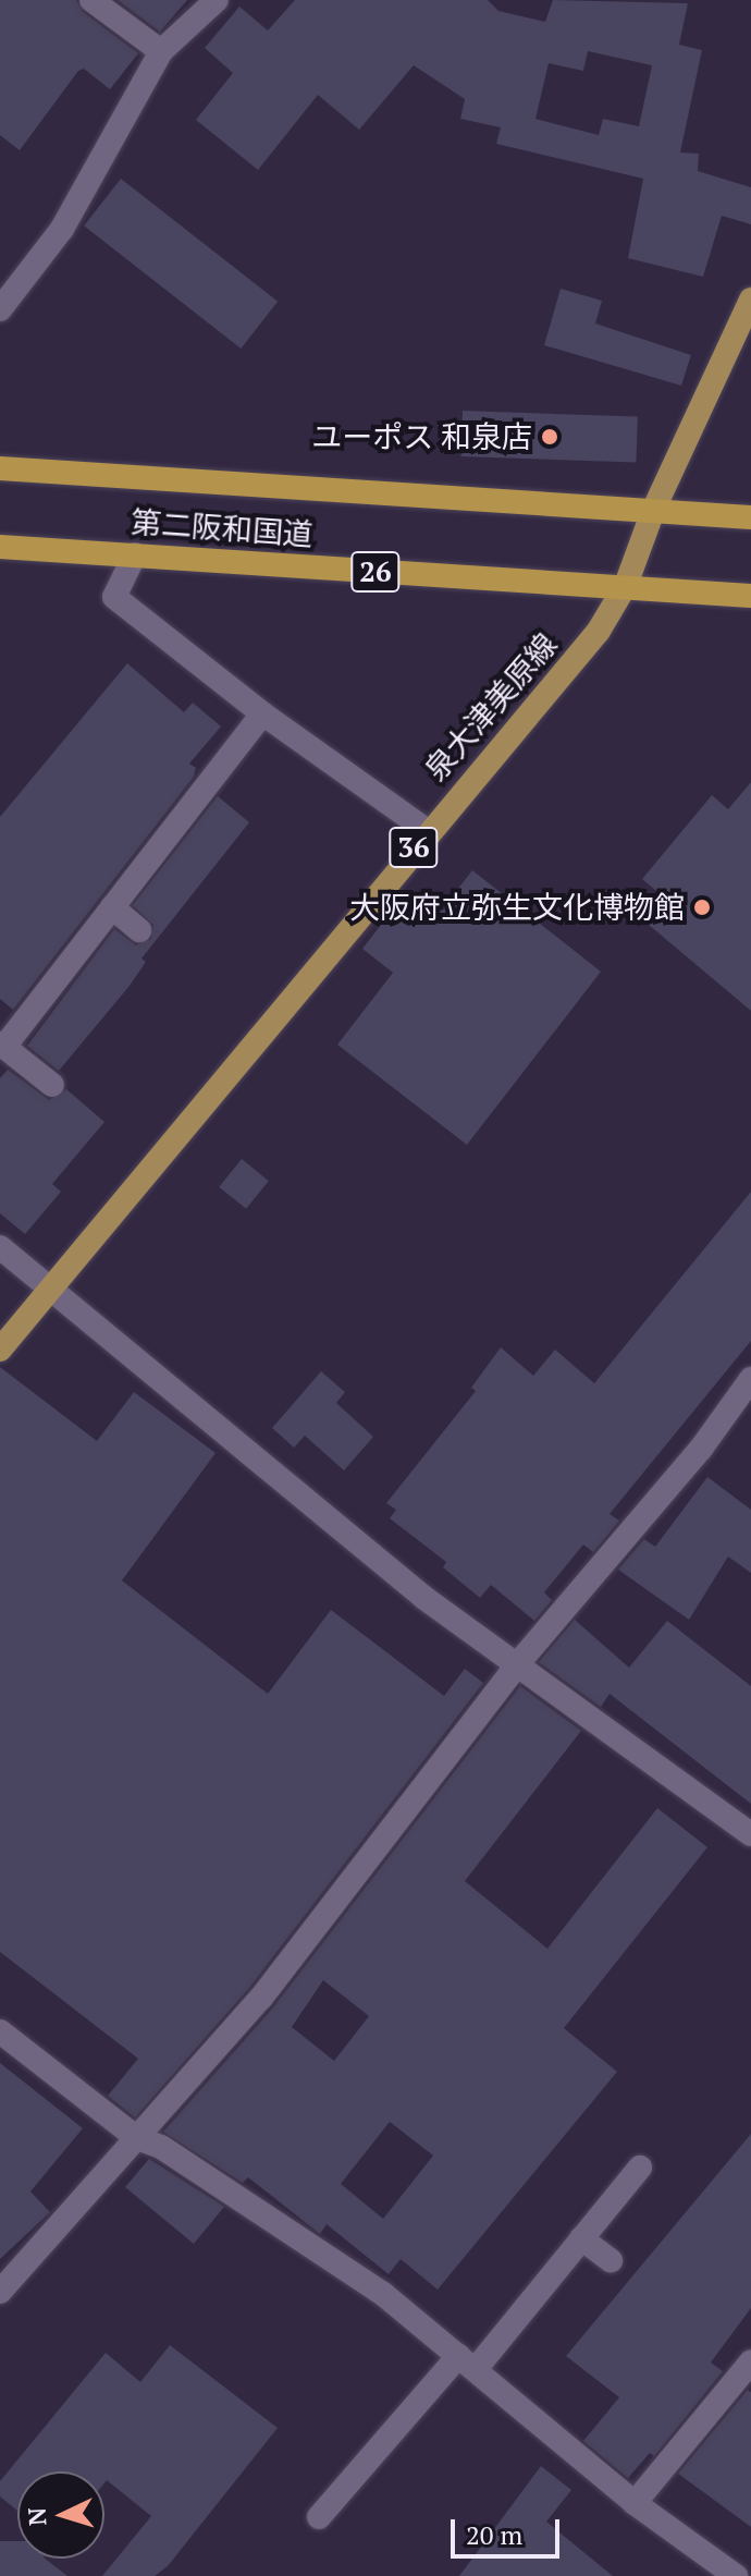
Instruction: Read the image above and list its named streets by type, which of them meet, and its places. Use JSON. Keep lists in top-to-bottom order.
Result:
{
  "streets": {
    "highway": ["第二阪和国道", "26"],
    "main road": ["泉大津美原線", "36"]
  },
  "crossings": [
    ["第二阪和国道", "泉大津美原線"]
  ],
  "places": ["ユーポス 和泉店", "大阪府立弥生文化博物館"],
  "scale_bar": "20 m",
  "north": "left"
}
